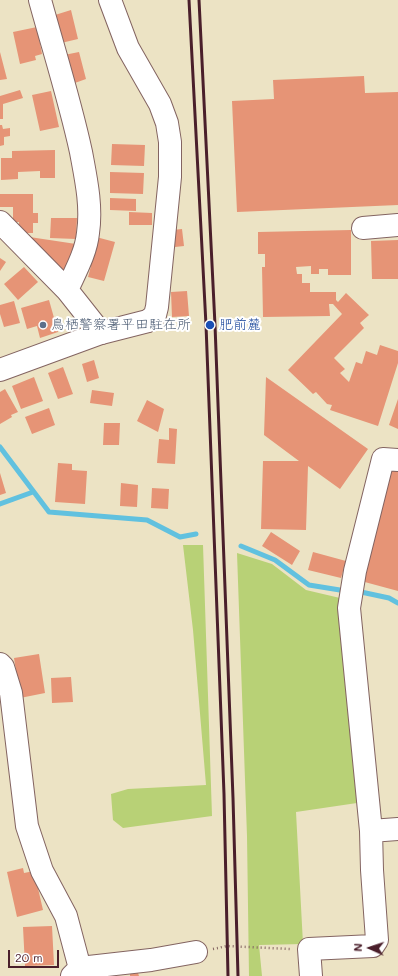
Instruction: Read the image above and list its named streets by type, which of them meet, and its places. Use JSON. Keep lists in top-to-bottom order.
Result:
{
  "places": ["鳥栖警察署平田駐在所", "肥前麓"],
  "scale_bar": "20 m",
  "north": "left"
}
